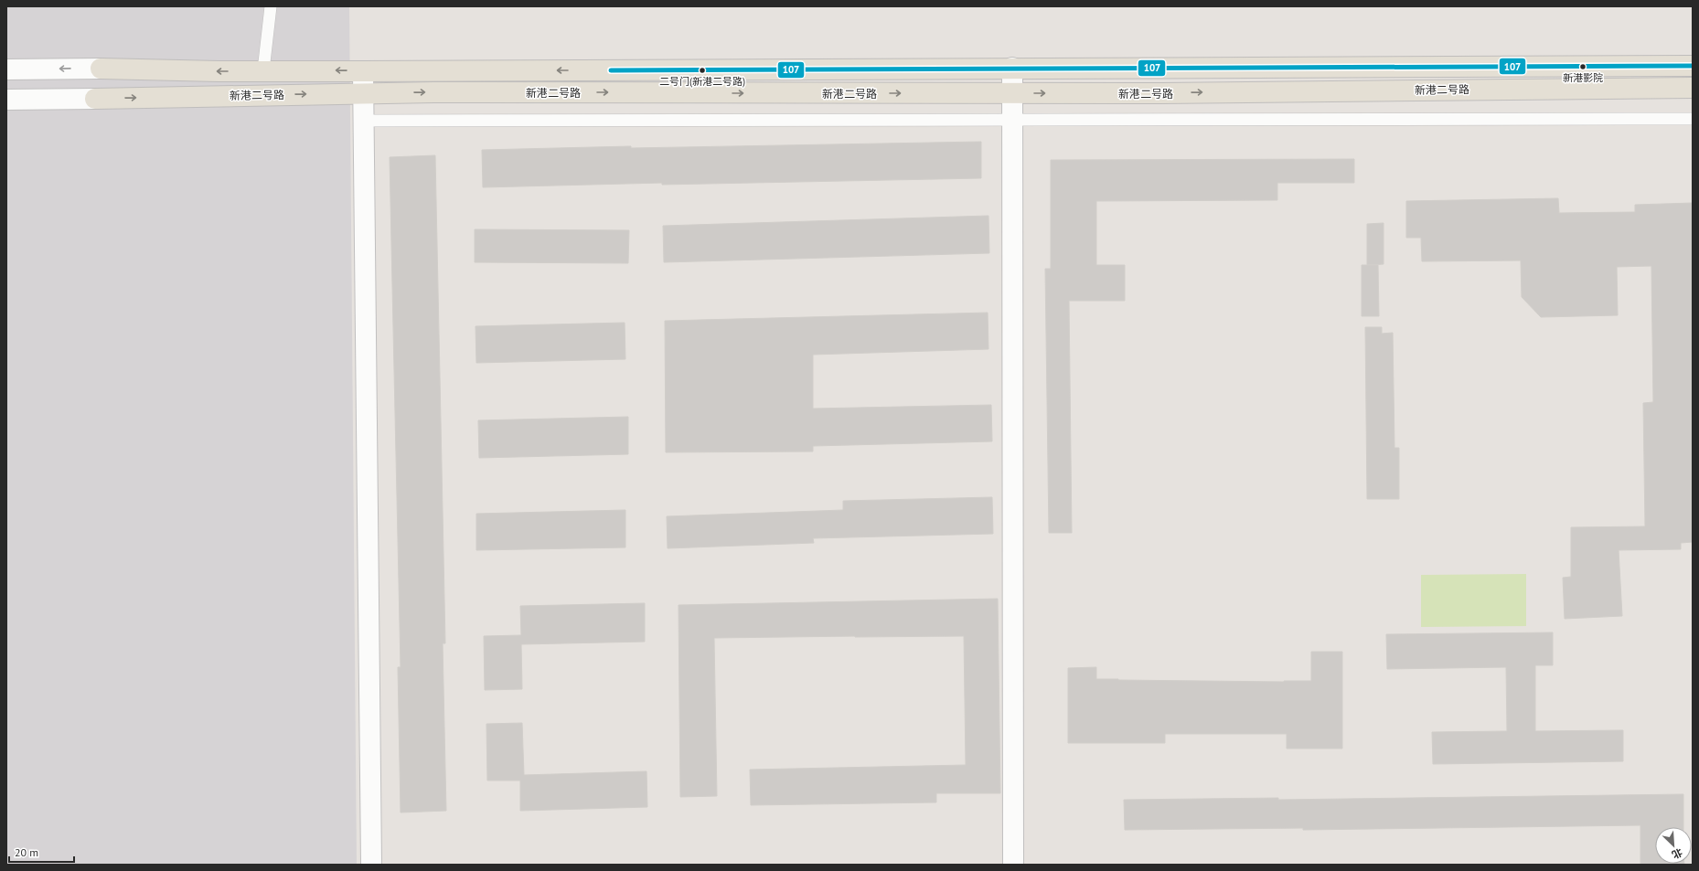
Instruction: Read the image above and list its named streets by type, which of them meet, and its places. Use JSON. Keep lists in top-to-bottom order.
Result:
{
  "streets": {
    "main road": ["新港二号路"]
  },
  "places": ["新港影院", "二号门(新港二号路)"],
  "lines": ["transit line 107"],
  "scale_bar": "20 m",
  "north": "bottom right"
}
